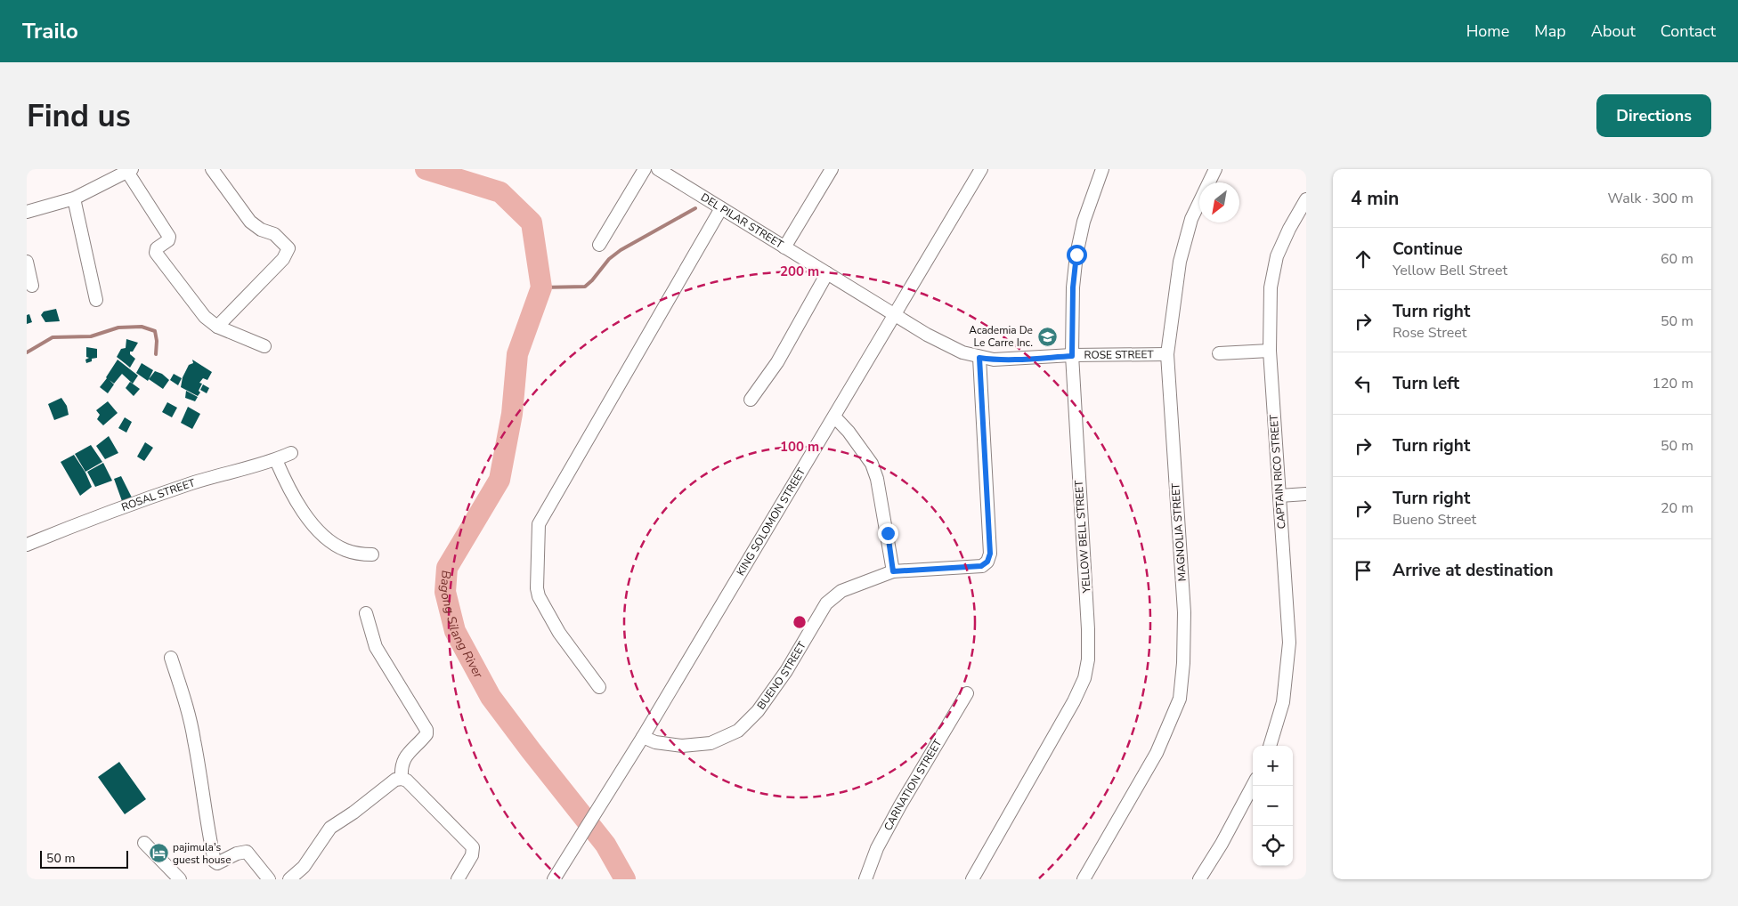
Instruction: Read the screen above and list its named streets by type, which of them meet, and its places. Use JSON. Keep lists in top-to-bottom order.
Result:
{
  "streets": {
    "street": [
      "DEL PILAR STREET",
      "ROSE STREET",
      "CAPTAIN RICO STREET",
      "ROSAL STREET",
      "KING SOLOMON STREET",
      "MAGNOLIA STREET",
      "YELLOW BELL STREET",
      "BUENO STREET",
      "CARNATION STREET"
    ]
  },
  "crossings": [
    ["DEL PILAR STREET", "ROSE STREET"],
    ["DEL PILAR STREET", "KING SOLOMON STREET"],
    ["ROSE STREET", "KING SOLOMON STREET"],
    ["ROSE STREET", "MAGNOLIA STREET"],
    ["ROSE STREET", "YELLOW BELL STREET"],
    ["ROSE STREET", "BUENO STREET"],
    ["KING SOLOMON STREET", "BUENO STREET"]
  ],
  "water": ["Bagong Silang River"],
  "places": {
    "school or university": ["Academia De Le Carre Inc."],
    "hotel": ["pajimula's guest house"]
  },
  "scale_bar": "50 m",
  "north": "bottom left",
  "page": {
    "header": "Trailo",
    "nav": [
      "Home",
      "Map",
      "About",
      "Contact"
    ],
    "buttons": "Directions",
    "title": "Find us",
    "heading": ["4 min", "Walk · 300 m"],
    "list": [
      ["Continue", "Yellow Bell Street", "60 m"],
      ["Turn right", "Rose Street", "50 m"],
      ["Turn left", "120 m"],
      ["Turn right", "50 m"],
      ["Turn right", "Bueno Street", "20 m"],
      "Arrive at destination"
    ],
    "map_buttons": ["+", "−"],
    "scale": "50 m"
  },
  "rings": ["200 m", "100 m"]
}
